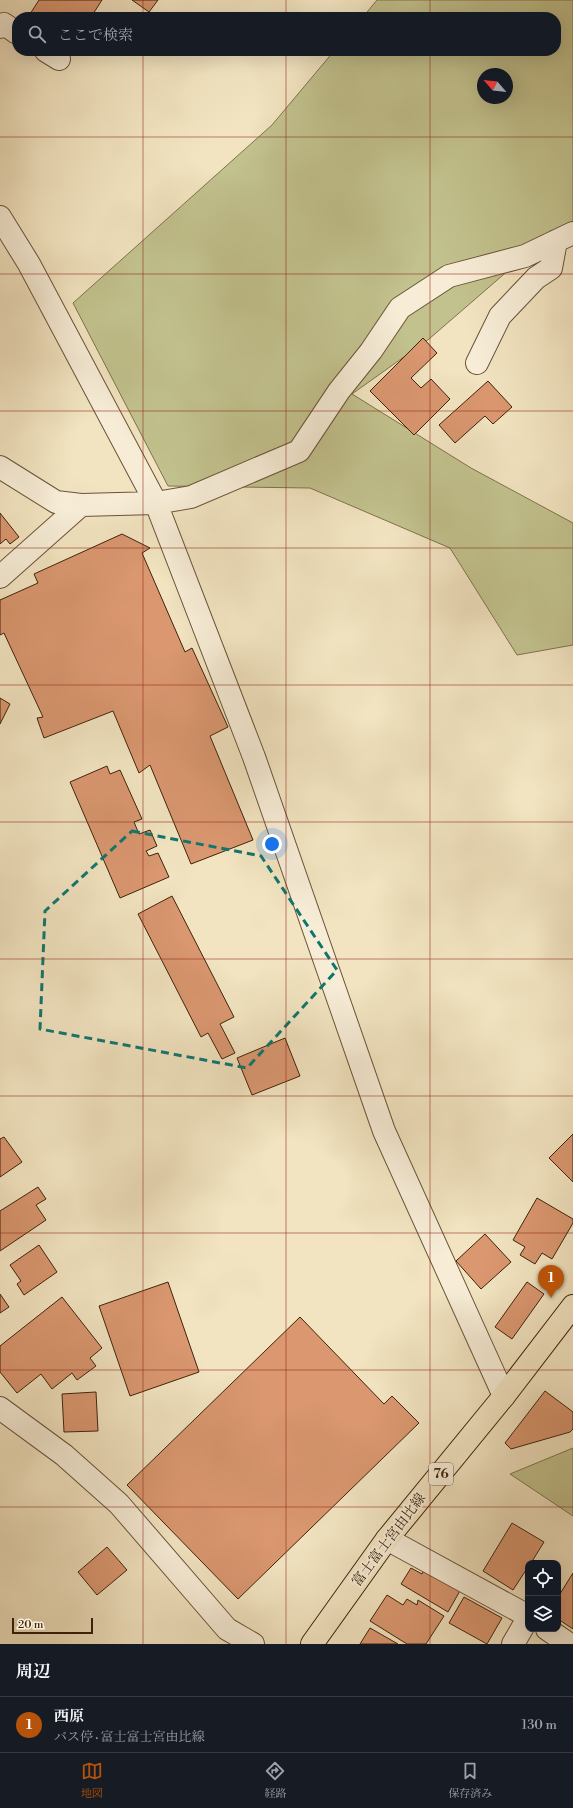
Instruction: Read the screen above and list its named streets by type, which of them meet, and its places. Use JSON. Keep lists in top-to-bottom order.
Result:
{
  "streets": {
    "main road": ["76", "富士富士宮由比線"]
  },
  "scale_bar": "20 m",
  "north": "top left",
  "page": {
    "search": "ここで検索",
    "pins": "1",
    "scale": "20 m",
    "heading": "周辺",
    "list": [
      {
        "mark": "1",
        "name": "西原",
        "note": "バス停 · 富士富士宮由比線",
        "value": "130 m"
      }
    ],
    "nav": ["地図", "経路", "保存済み"]
  }
}
